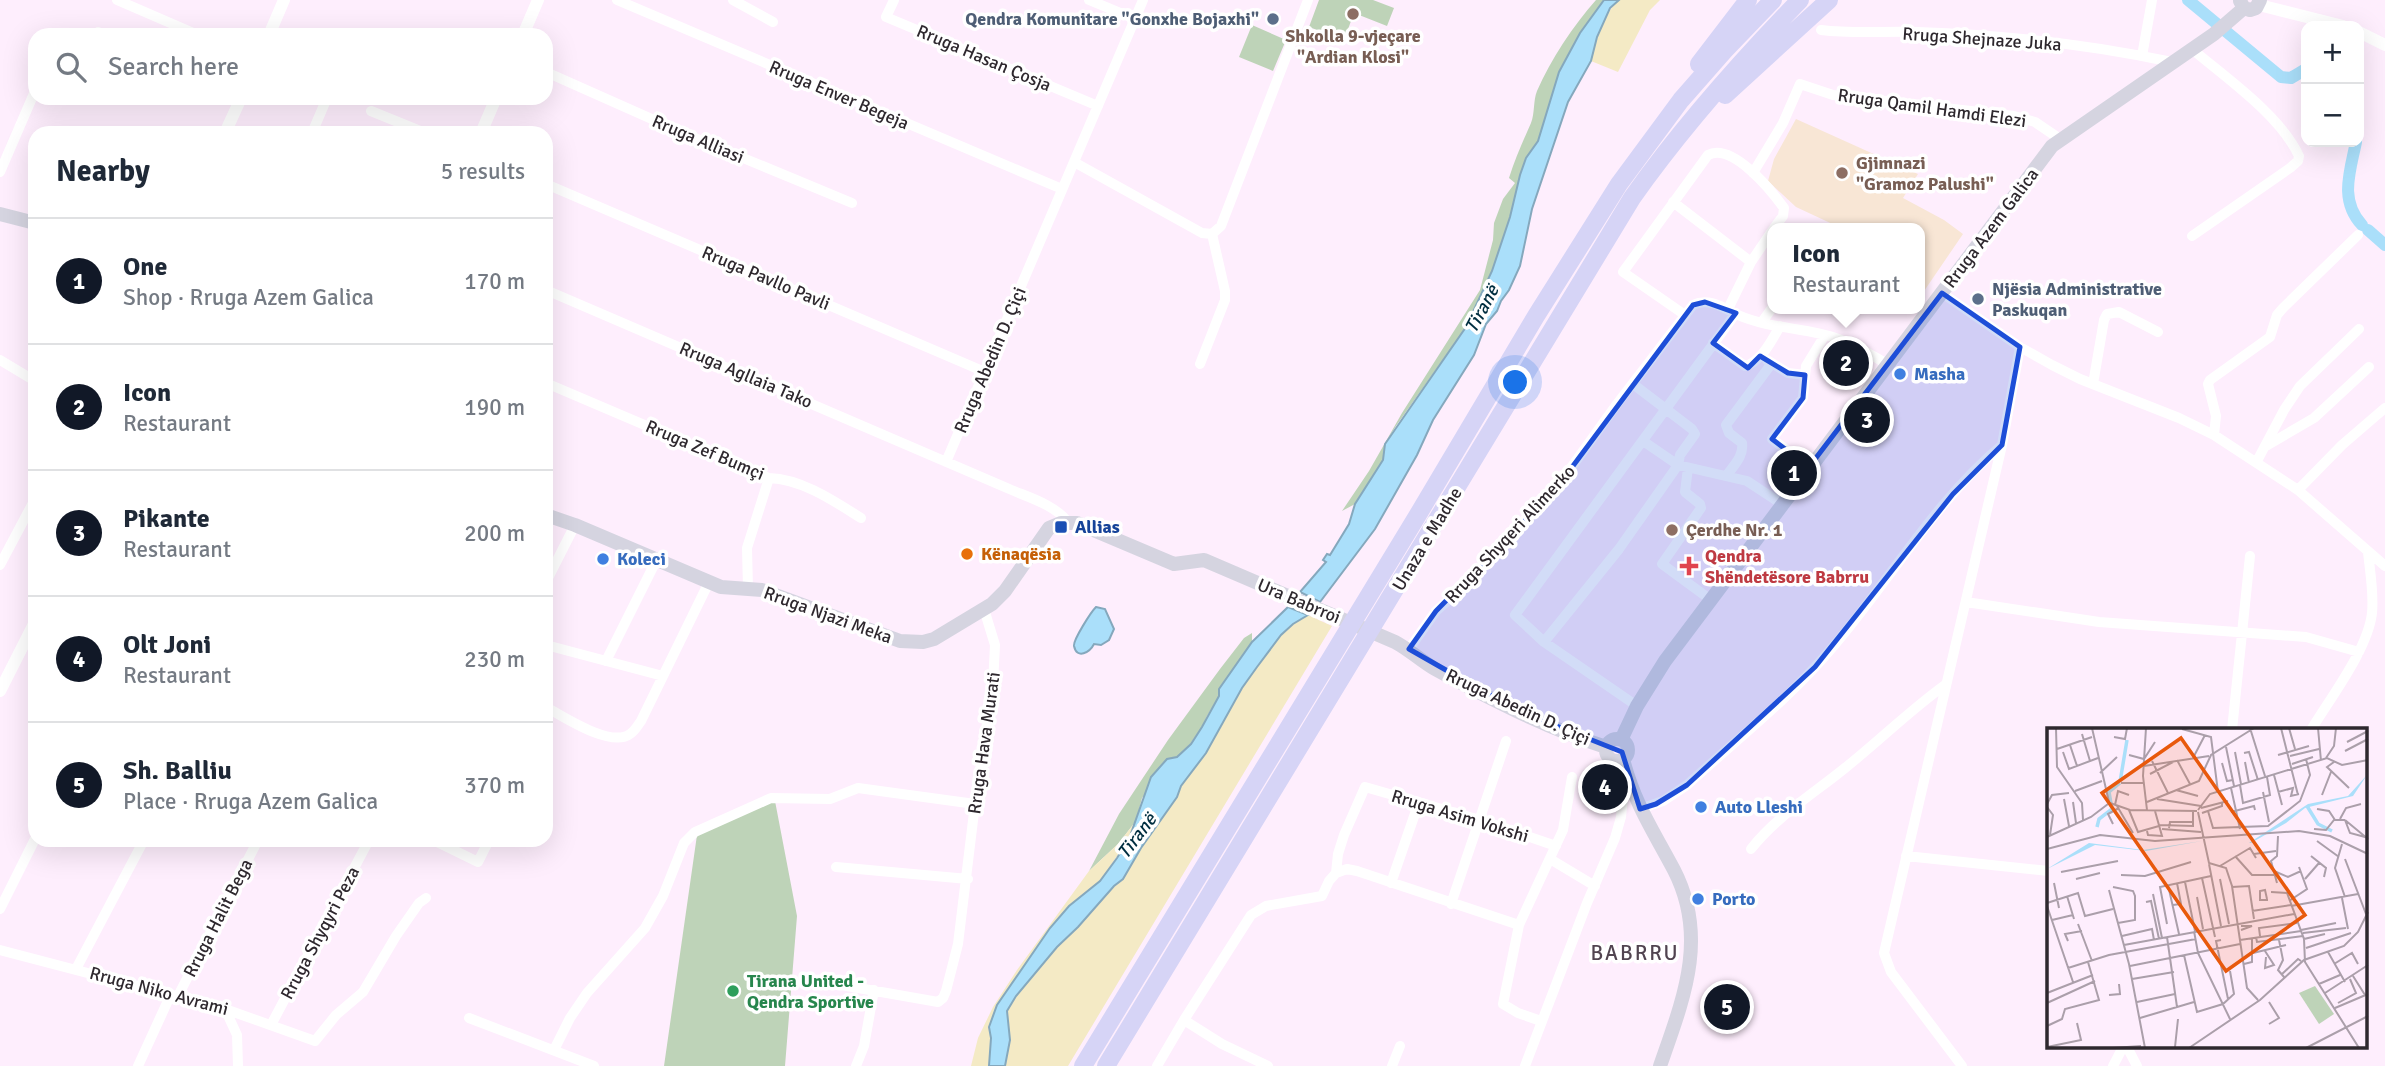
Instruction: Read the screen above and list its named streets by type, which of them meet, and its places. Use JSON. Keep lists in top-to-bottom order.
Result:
{
  "streets": {
    "highway": ["Unaza e Madhe"],
    "main road": [
      "Rruga Azem Galica",
      "Rruga Abedin D. Çiçi",
      "Ura Babrroi",
      "Rruga Njazi Meka"
    ],
    "street": [
      "Rruga Shejnaze Juka",
      "Rruga Hasan Çosja",
      "Rruga Enver Begeja",
      "Rruga Qamil Hamdi Elezi",
      "Rruga Alliasi",
      "Rruga Pavllo Pavli",
      "Rruga Agllaia Tako",
      "Rruga Zef Bumçi",
      "Rruga Shyqeri Alimerko",
      "Rruga Hava Murati",
      "Rruga Asim Vokshi",
      "Rruga Halit Bega",
      "Rruga Shyqyri Peza",
      "Rruga Niko Avrami"
    ]
  },
  "crossings": [
    ["Rruga Shejnaze Juka", "Rruga Azem Galica"],
    ["Rruga Hasan Çosja", "Rruga Abedin D. Çiçi"],
    ["Rruga Enver Begeja", "Rruga Abedin D. Çiçi"],
    ["Rruga Qamil Hamdi Elezi", "Rruga Azem Galica"],
    ["Rruga Azem Galica", "Rruga Abedin D. Çiçi"],
    ["Rruga Pavllo Pavli", "Rruga Abedin D. Çiçi"],
    ["Rruga Abedin D. Çiçi", "Rruga Agllaia Tako"],
    ["Rruga Abedin D. Çiçi", "Rruga Shyqeri Alimerko"],
    ["Rruga Abedin D. Çiçi", "Ura Babrroi"],
    ["Rruga Zef Bumçi", "Rruga Njazi Meka"],
    ["Ura Babrroi", "Rruga Njazi Meka"],
    ["Rruga Njazi Meka", "Rruga Hava Murati"],
    ["Rruga Halit Bega", "Rruga Niko Avrami"],
    ["Rruga Shyqyri Peza", "Rruga Niko Avrami"]
  ],
  "districts": ["BABRRU"],
  "water": ["Tiranë"],
  "places": {
    "other": [
      "Shkolla 9-vjeçare \"Ardian Klosi\"",
      "Qendra Komunitare \"Gonxhe Bojaxhi\"",
      "Gjimnazi \"Gramoz Palushi\"",
      "Njësia Administrative Paskuqan",
      "Masha",
      "Çerdhe Nr. 1",
      "Kënaqësia",
      "Koleci",
      "Auto Lleshi",
      "Porto",
      "Tirana United - Qendra Sportive"
    ],
    "transit": ["Allias"],
    "health": ["Qendra Shëndetësore Babrru"]
  },
  "page": {
    "map_buttons": ["+", "−"],
    "search": "Search here",
    "heading": ["Nearby", "5 results"],
    "list": [
      {
        "mark": "1",
        "name": "One",
        "note": "Shop · Rruga Azem Galica",
        "value": "170 m"
      },
      {
        "mark": "2",
        "name": "Icon",
        "note": "Restaurant",
        "value": "190 m"
      },
      {
        "mark": "3",
        "name": "Pikante",
        "note": "Restaurant",
        "value": "200 m"
      },
      {
        "mark": "4",
        "name": "Olt Joni",
        "note": "Restaurant",
        "value": "230 m"
      },
      {
        "mark": "5",
        "name": "Sh. Balliu",
        "note": "Place · Rruga Azem Galica",
        "value": "370 m"
      }
    ],
    "popup": ["Icon", "Restaurant"],
    "pins": [
      "2",
      "3",
      "1",
      "4",
      "5"
    ]
  }
}
